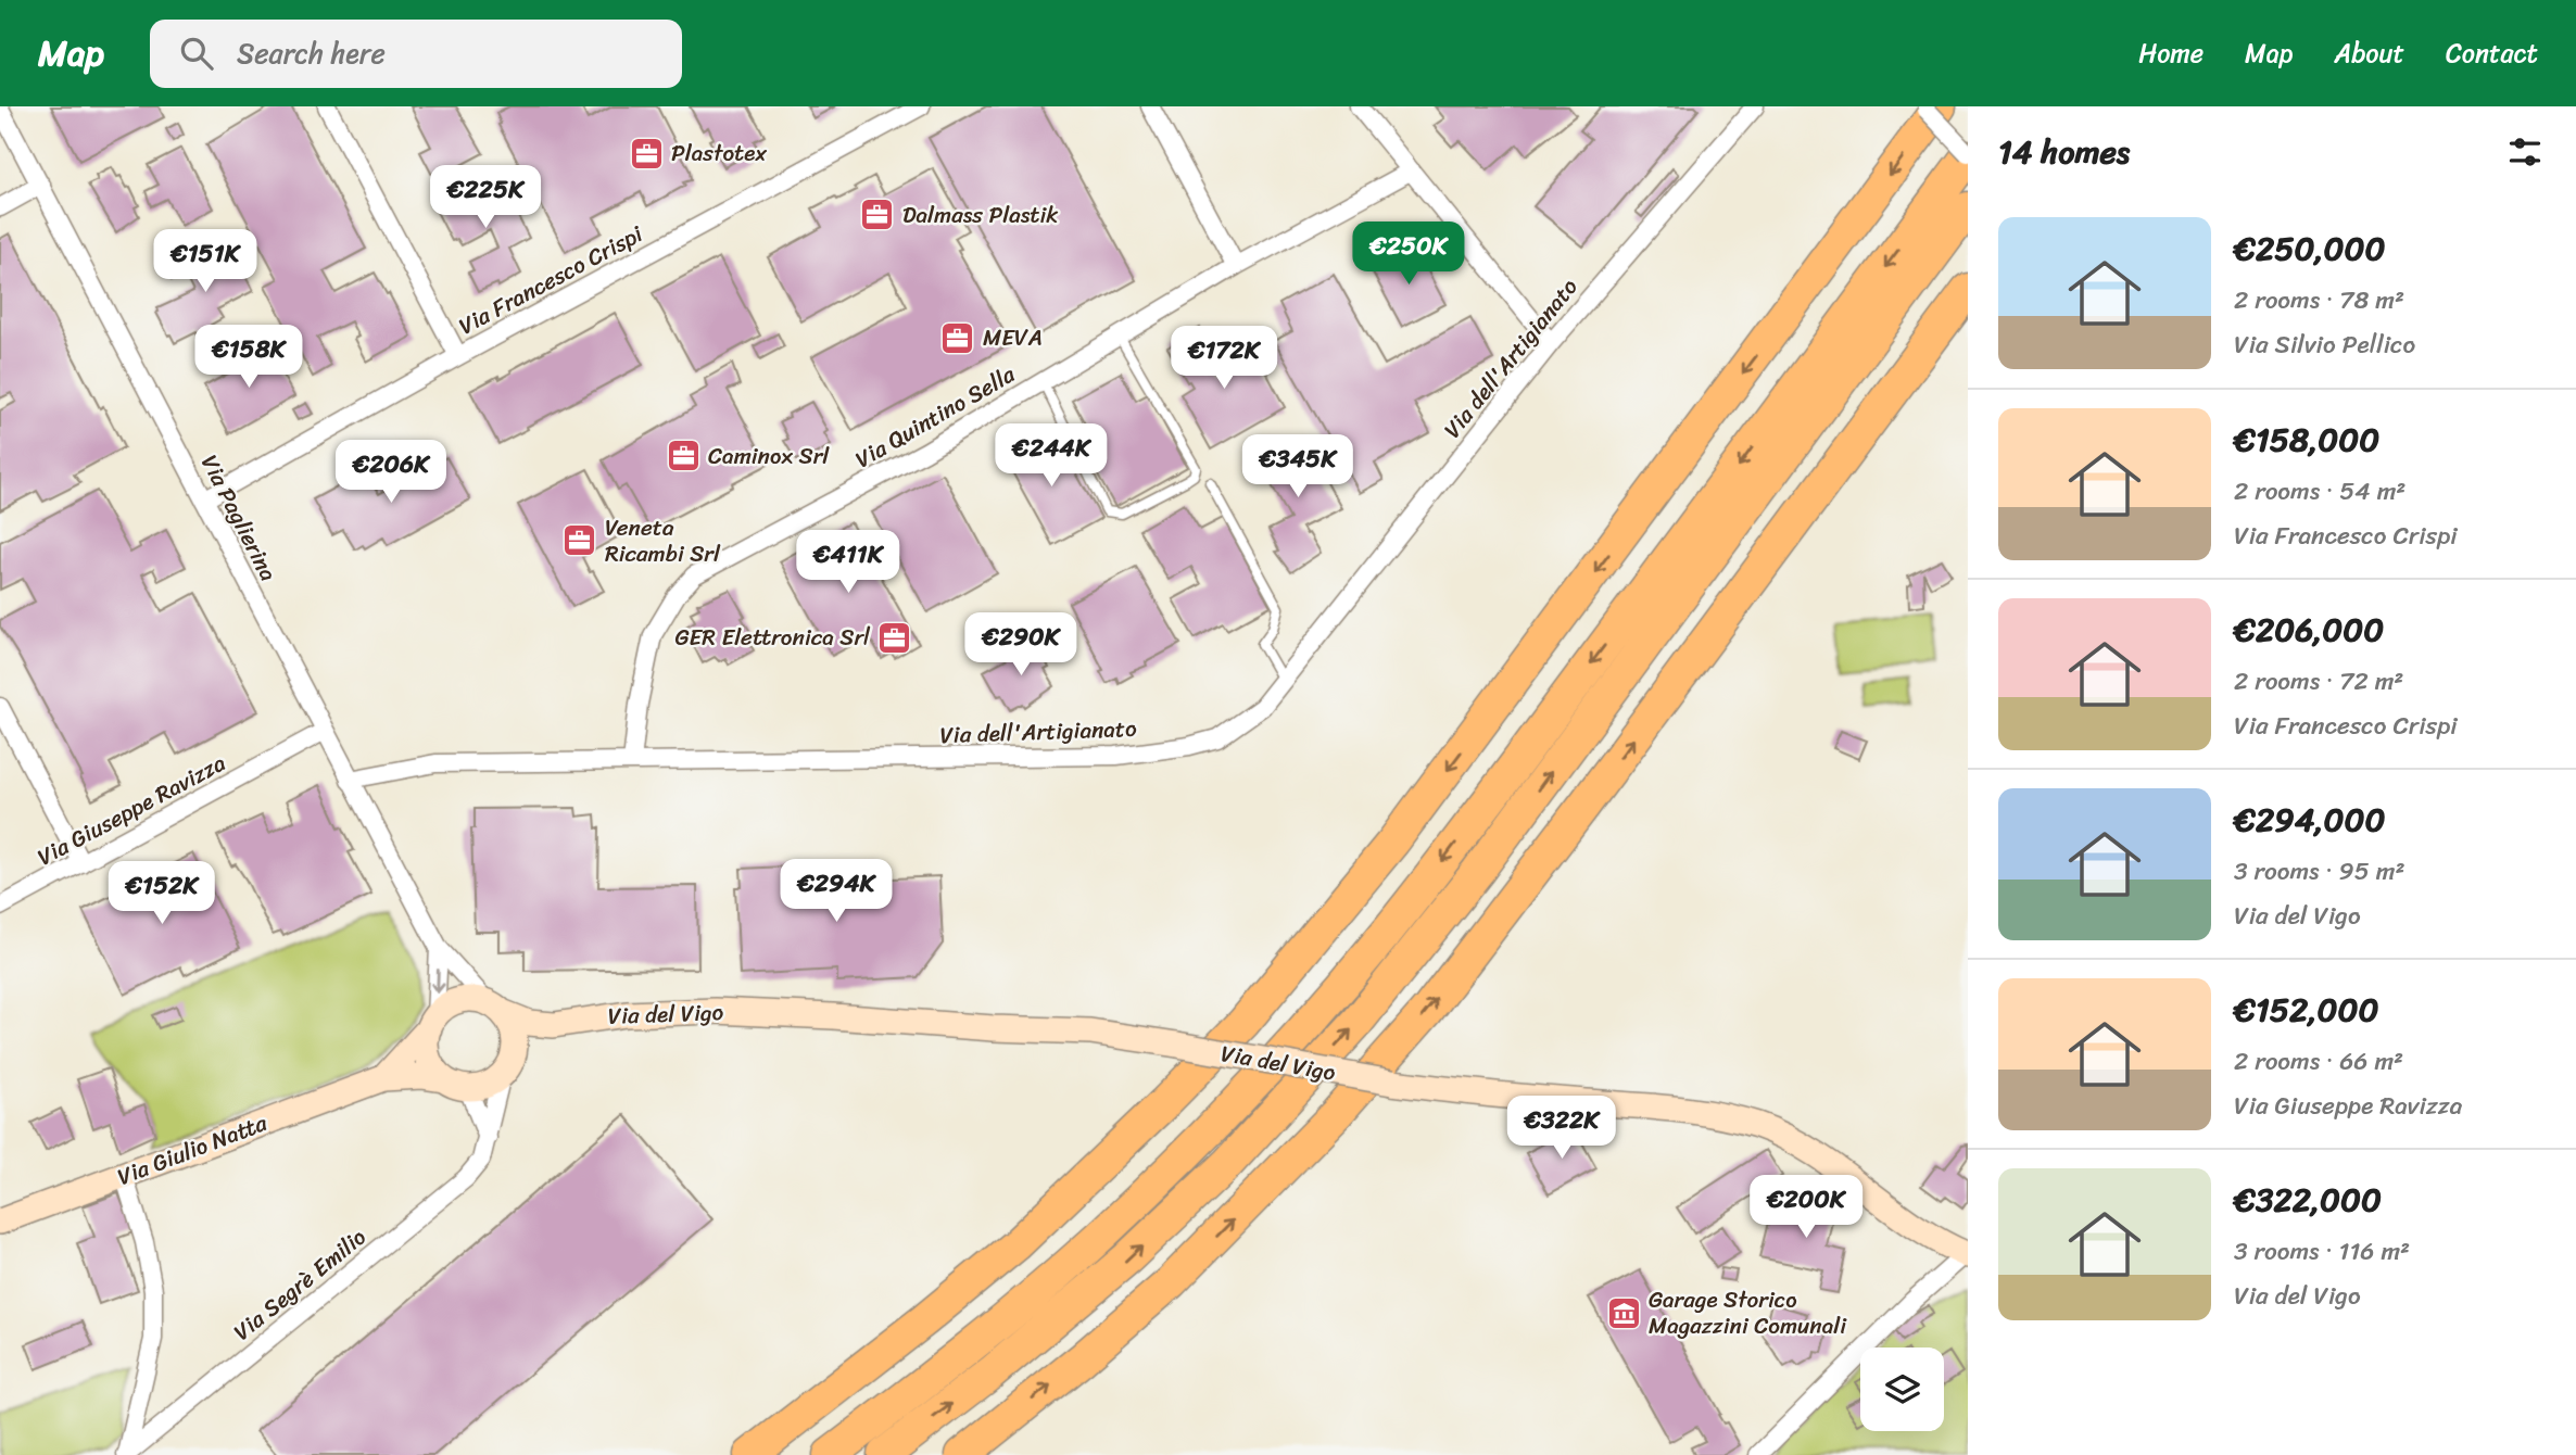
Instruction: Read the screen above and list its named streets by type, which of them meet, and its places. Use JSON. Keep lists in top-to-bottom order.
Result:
{
  "streets": {
    "street": [
      "Via Francesco Crispi",
      "Via dell'Artigianato",
      "Via Quintino Sella",
      "Via Paglierina",
      "Via Giuseppe Ravizza",
      "Via del Vigo",
      "Via Giulio Natta",
      "Via Segrè Emilio"
    ]
  },
  "crossings": [
    ["Via Francesco Crispi", "Via Paglierina"],
    ["Via dell'Artigianato", "Via Quintino Sella"],
    ["Via dell'Artigianato", "Via Paglierina"],
    ["Via Paglierina", "Via Giuseppe Ravizza"],
    ["Via Paglierina", "Via del Vigo"],
    ["Via Paglierina", "Via Giulio Natta"],
    ["Via Paglierina", "Via Segrè Emilio"],
    ["Via del Vigo", "Via Giulio Natta"],
    ["Via del Vigo", "Via Segrè Emilio"],
    ["Via Giulio Natta", "Via Segrè Emilio"]
  ],
  "places": {
    "office": [
      "Plastotex",
      "Dalmass Plastik",
      "MEVA",
      "Caminox Srl",
      "Veneta Ricambi Srl",
      "GER Elettronica Srl"
    ],
    "museum": ["Garage Storico Magazzini Comunali"]
  },
  "page": {
    "header": "Map",
    "search": "Search here",
    "nav": [
      "Home",
      "Map",
      "About",
      "Contact"
    ],
    "heading": "14 homes",
    "price": [
      "€225K",
      "€250K",
      "€151K",
      "€158K",
      "€172K",
      "€244K",
      "€345K",
      "€206K",
      "€411K",
      "€290K",
      "€294K",
      "€152K",
      "€322K",
      "€200K"
    ],
    "list": [
      {
        "name": "€250,000",
        "note": "2 rooms · 78 m² · Via Silvio Pellico"
      },
      {
        "name": "€158,000",
        "note": "2 rooms · 54 m² · Via Francesco Crispi"
      },
      {
        "name": "€206,000",
        "note": "2 rooms · 72 m² · Via Francesco Crispi"
      },
      {
        "name": "€294,000",
        "note": "3 rooms · 95 m² · Via del Vigo"
      },
      {
        "name": "€152,000",
        "note": "2 rooms · 66 m² · Via Giuseppe Ravizza"
      },
      {
        "name": "€322,000",
        "note": "3 rooms · 116 m² · Via del Vigo"
      }
    ]
  }
}
